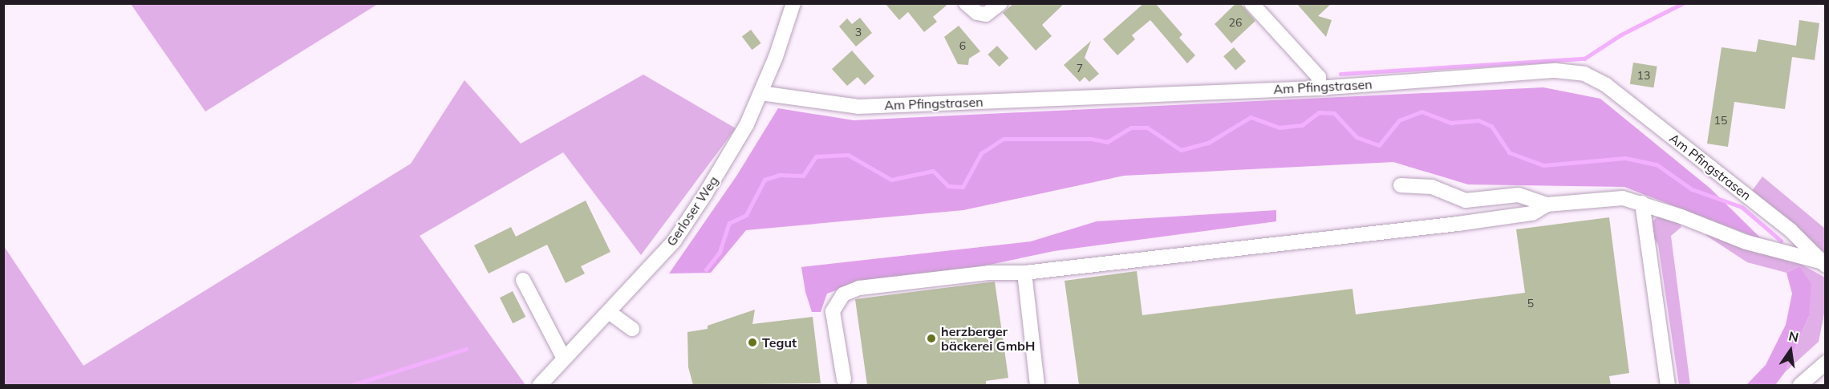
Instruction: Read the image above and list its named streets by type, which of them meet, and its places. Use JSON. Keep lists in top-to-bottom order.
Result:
{
  "streets": {
    "street": ["Am Pfingstrasen", "Gerloser Weg"]
  },
  "crossings": [
    ["Am Pfingstrasen", "Gerloser Weg"]
  ],
  "places": ["herzberger bäckerei GmbH", "Tegut"],
  "house_numbers": [
    "26",
    "3",
    "6",
    "7",
    "13",
    "15",
    "5"
  ],
  "north": "top"
}
